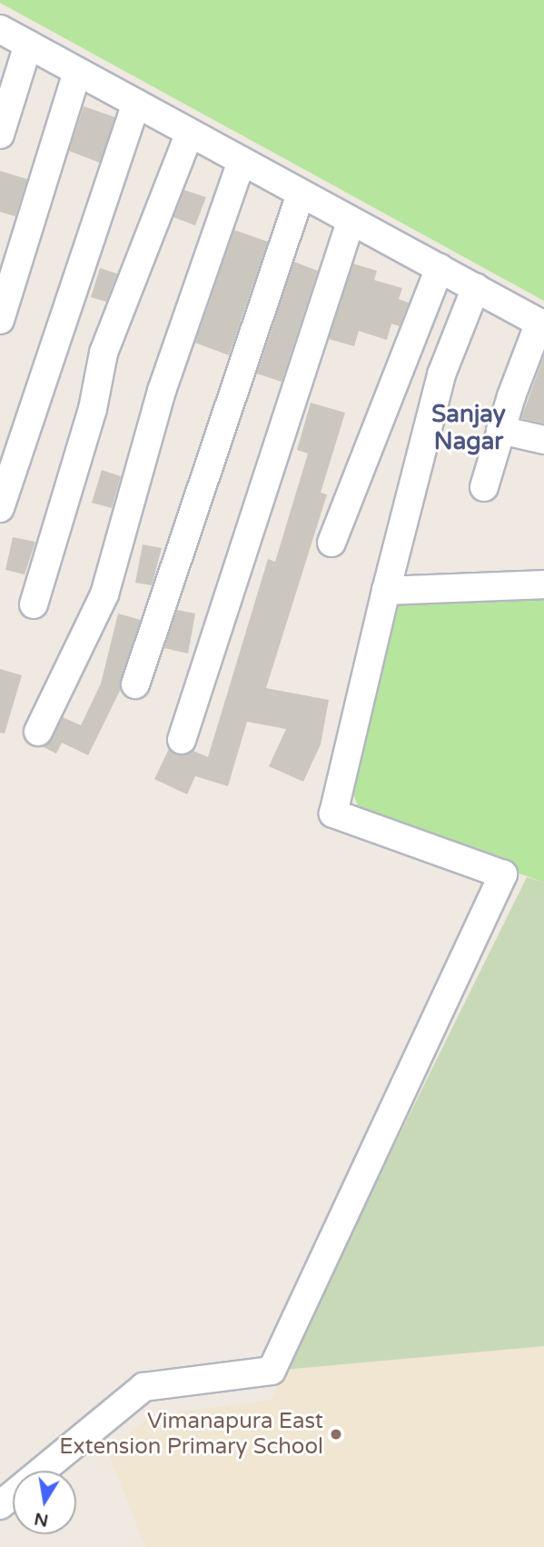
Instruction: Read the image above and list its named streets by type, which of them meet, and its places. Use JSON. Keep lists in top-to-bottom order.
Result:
{
  "districts": ["Sanjay Nagar"],
  "places": ["Vimanapura East Extension Primary School"],
  "north": "bottom"
}
